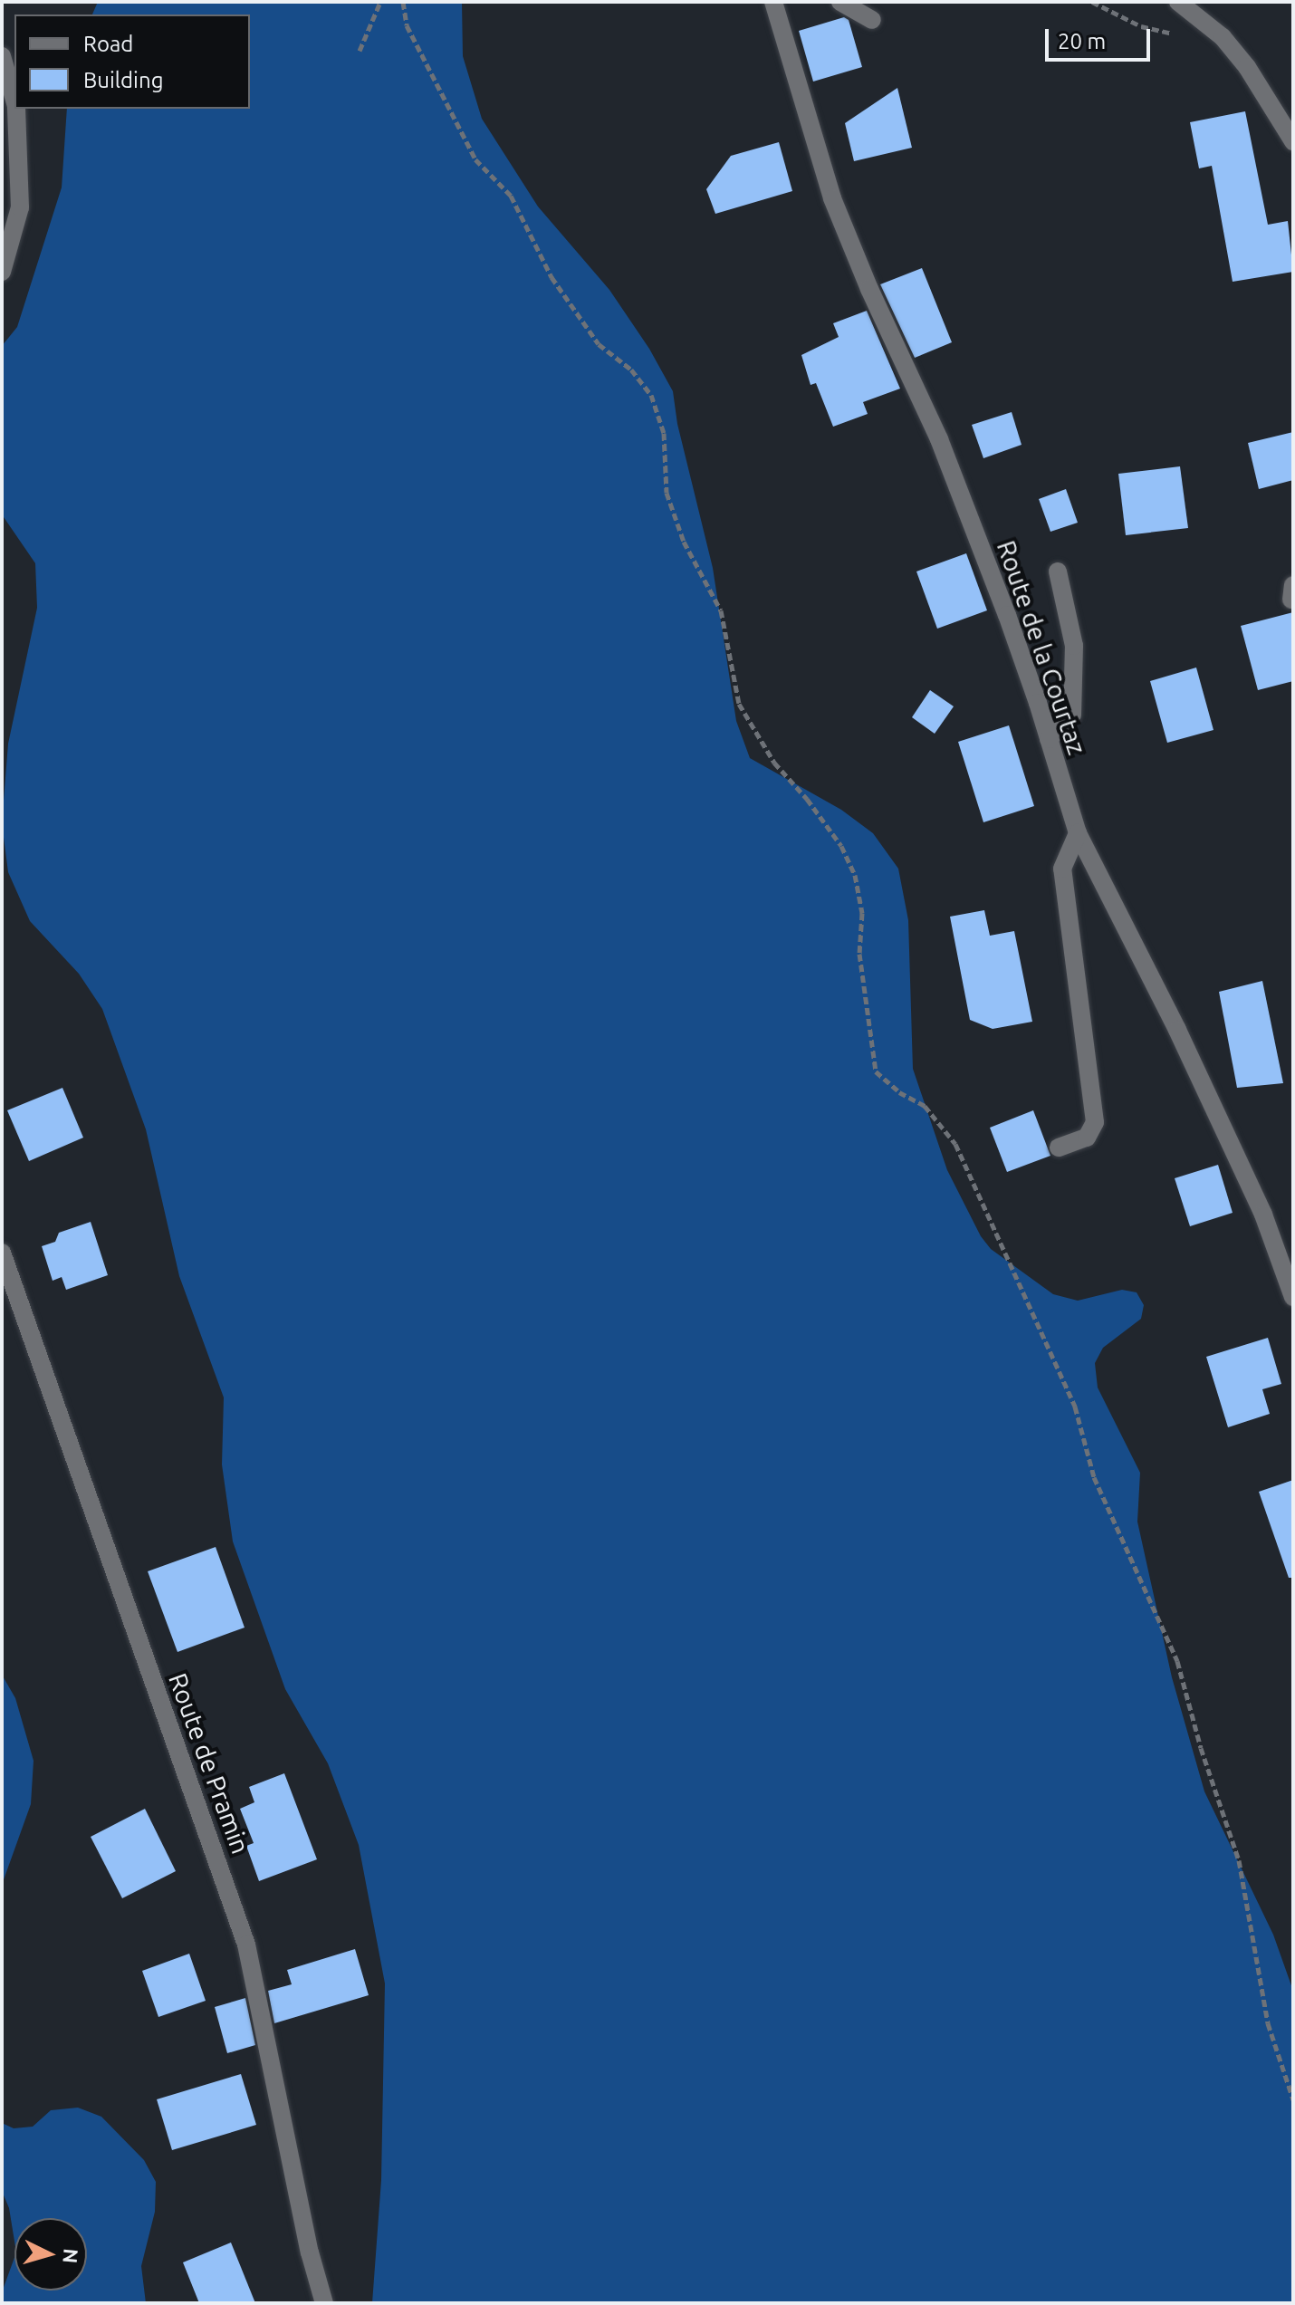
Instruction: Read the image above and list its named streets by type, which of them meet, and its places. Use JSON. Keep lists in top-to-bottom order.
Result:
{
  "streets": {
    "street": ["Route de la Courtaz", "Route de Pramin"]
  },
  "legend": ["Road", "Building"],
  "scale_bar": "20 m",
  "north": "right"
}
